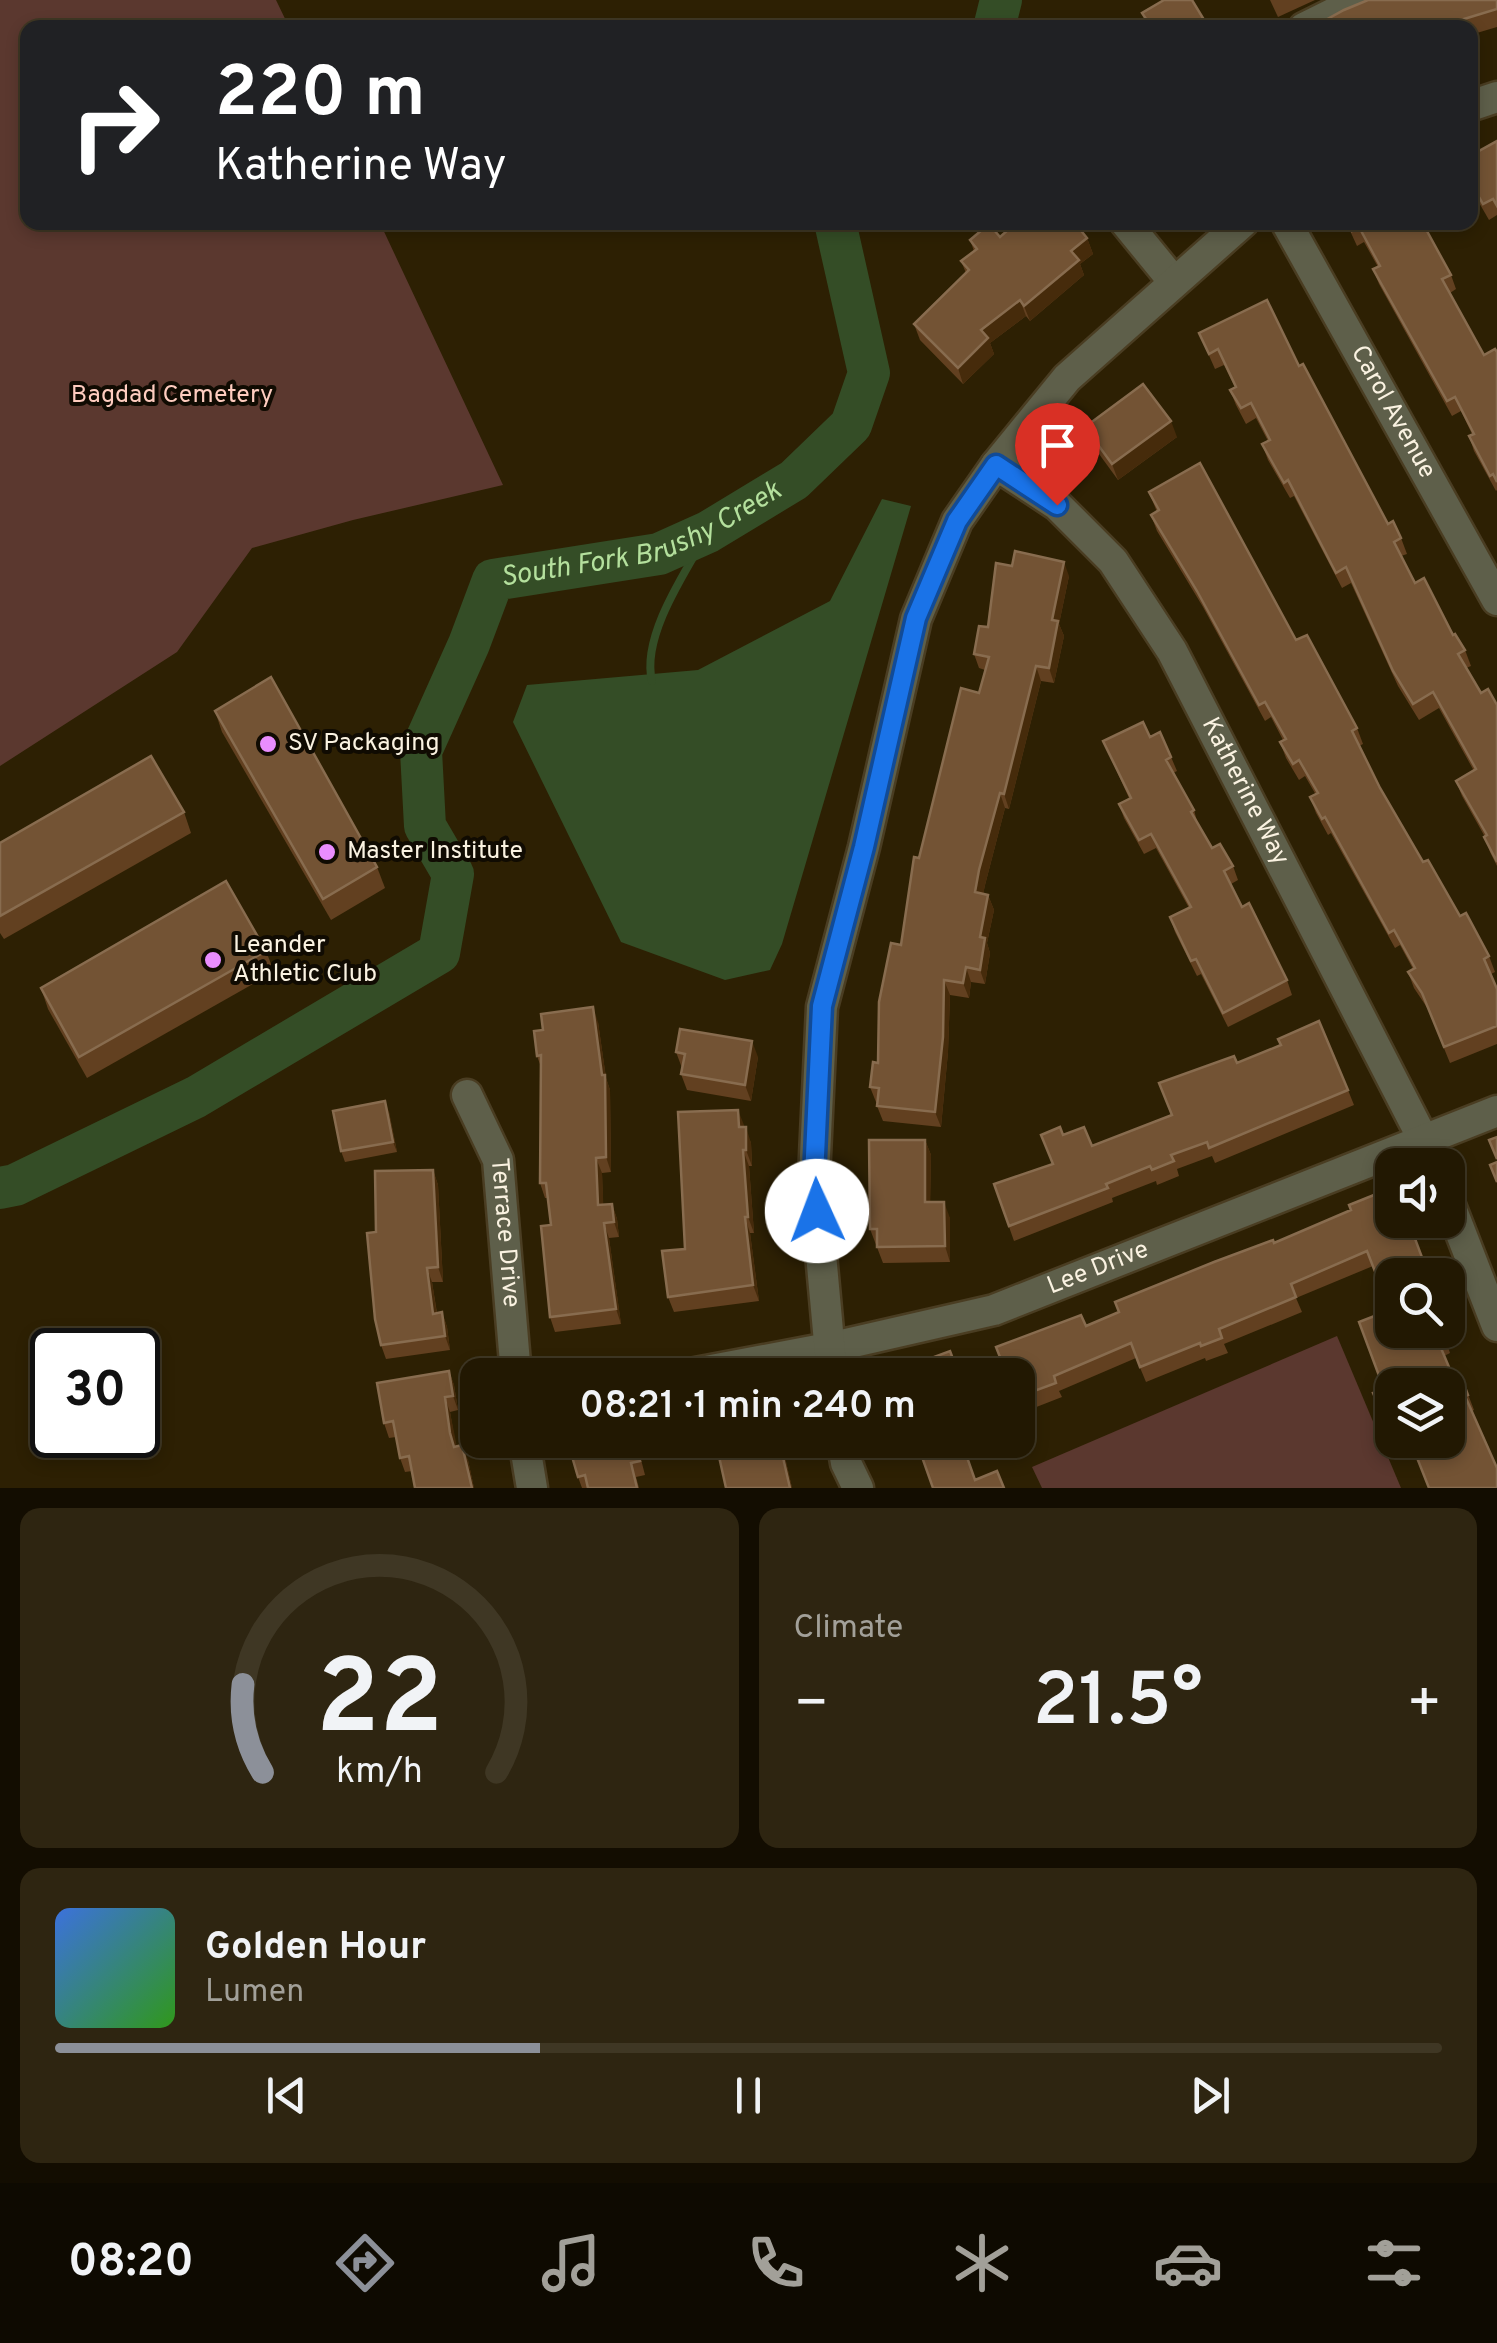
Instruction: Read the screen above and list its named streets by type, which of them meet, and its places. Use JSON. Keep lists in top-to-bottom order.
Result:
{
  "streets": {
    "street": [
      "Carol Avenue",
      "Katherine Way",
      "Terrace Drive",
      "Lee Drive"
    ]
  },
  "water": ["South Fork Brushy Creek"],
  "parks": ["Bagdad Cemetery"],
  "places": ["SV Packaging", "Master Institute", "Leander Athletic Club"],
  "page": {
    "turn": ["220 m", "Katherine Way"],
    "limit": "30",
    "trip": "08:21 · 1 min · 240 m",
    "tile": "Climate",
    "heat": ["−", "21.5°", "+"],
    "song": ["Golden Hour", "Lumen"],
    "tabs": "08:20",
    "gauge": ["22", "km/h"]
  }
}
